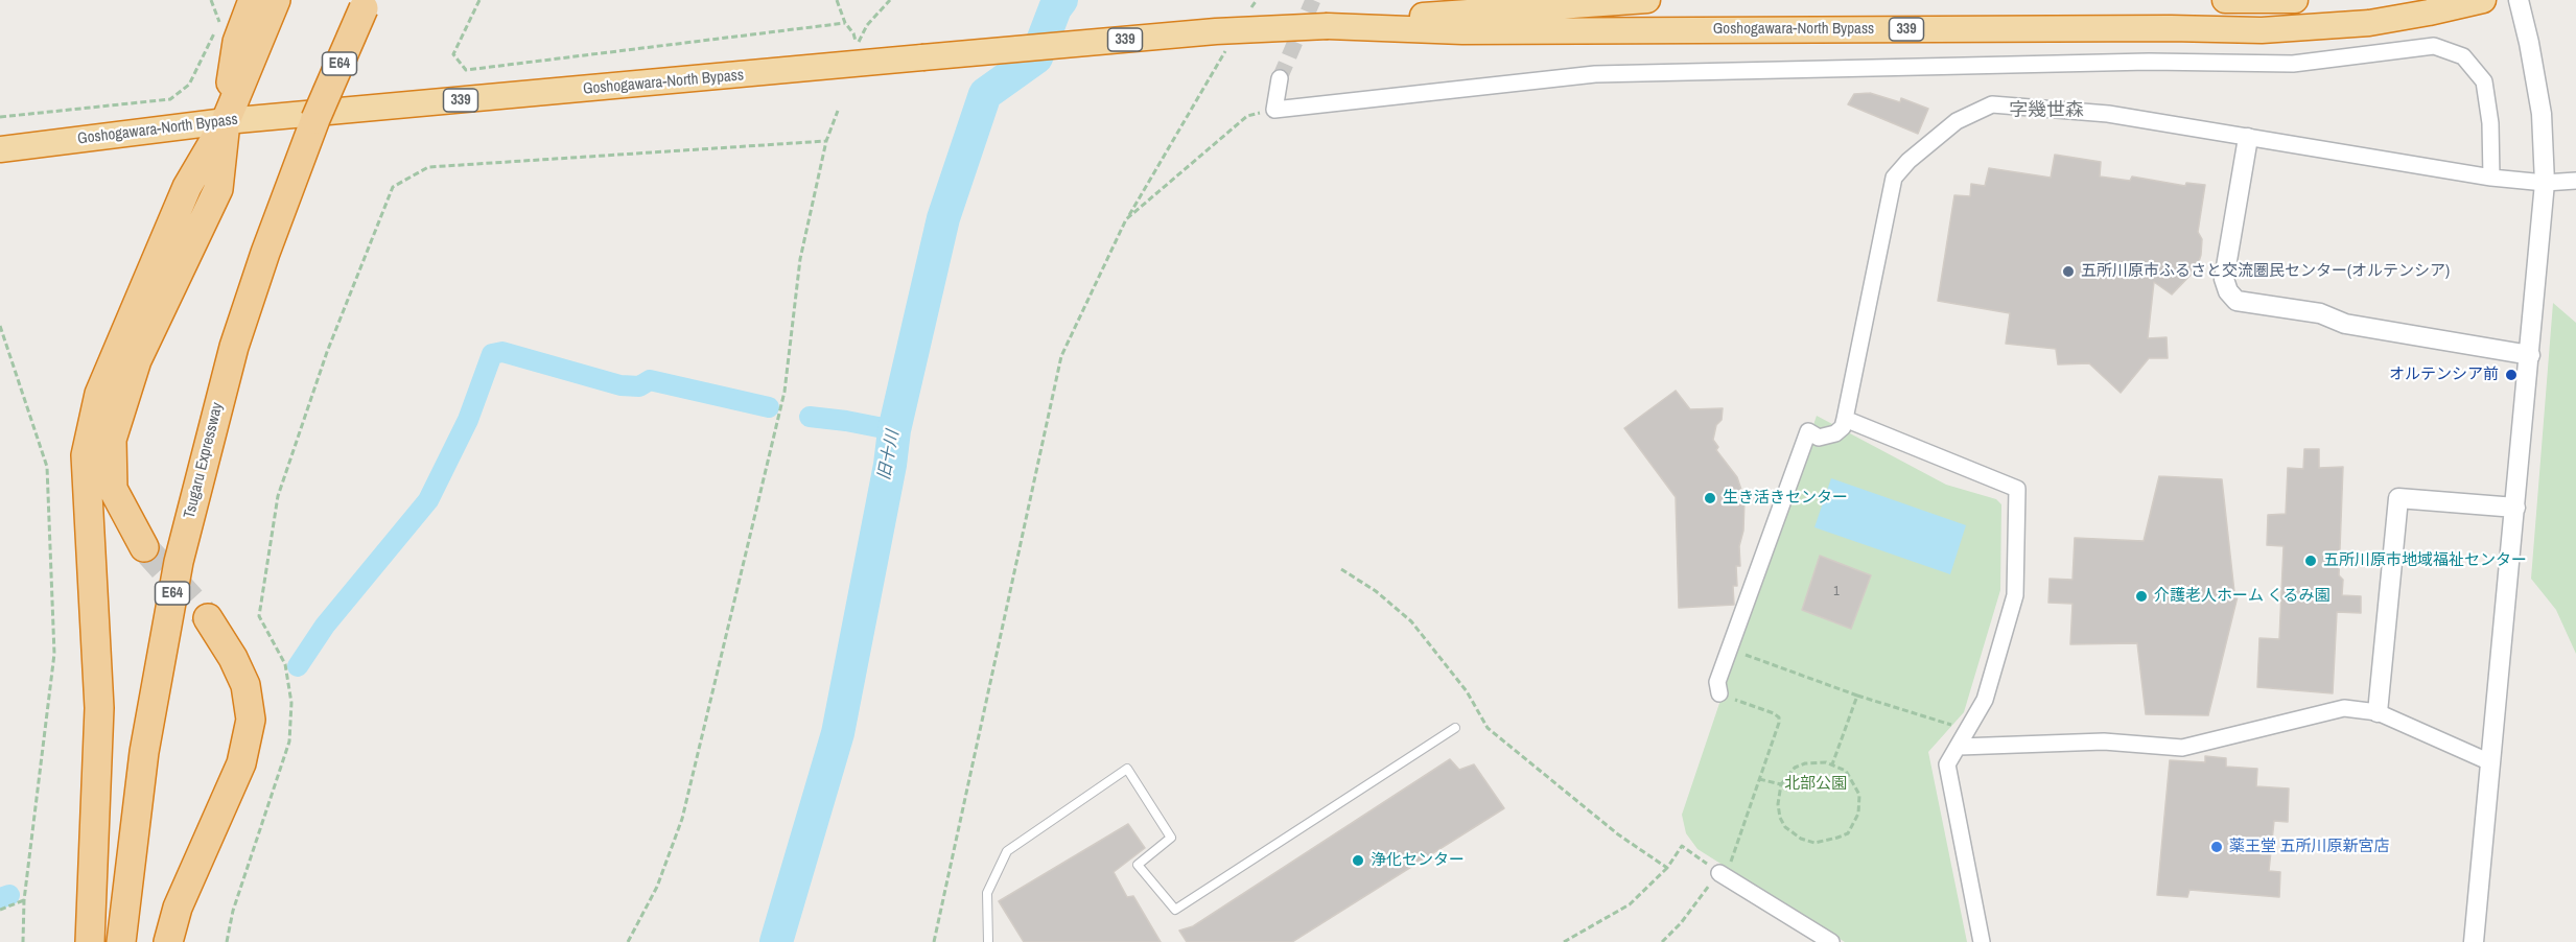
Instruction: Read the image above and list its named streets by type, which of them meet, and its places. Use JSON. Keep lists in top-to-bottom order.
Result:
{
  "streets": {
    "highway": [
      "Goshogawara-North Bypass",
      "339",
      "E64",
      "Tsugaru Expressway"
    ]
  },
  "districts": ["字幾世森"],
  "water": ["旧十川"],
  "parks": ["北部公園"],
  "places": [
    "五所川原市ふるさと交流圏民センター(オルテンシア)",
    "オルテンシア前",
    "生き活きセンター",
    "五所川原市地域福祉センター",
    "介護老人ホーム くるみ園",
    "薬王堂 五所川原新宮店",
    "浄化センター"
  ],
  "house_numbers": ["1"]
}
